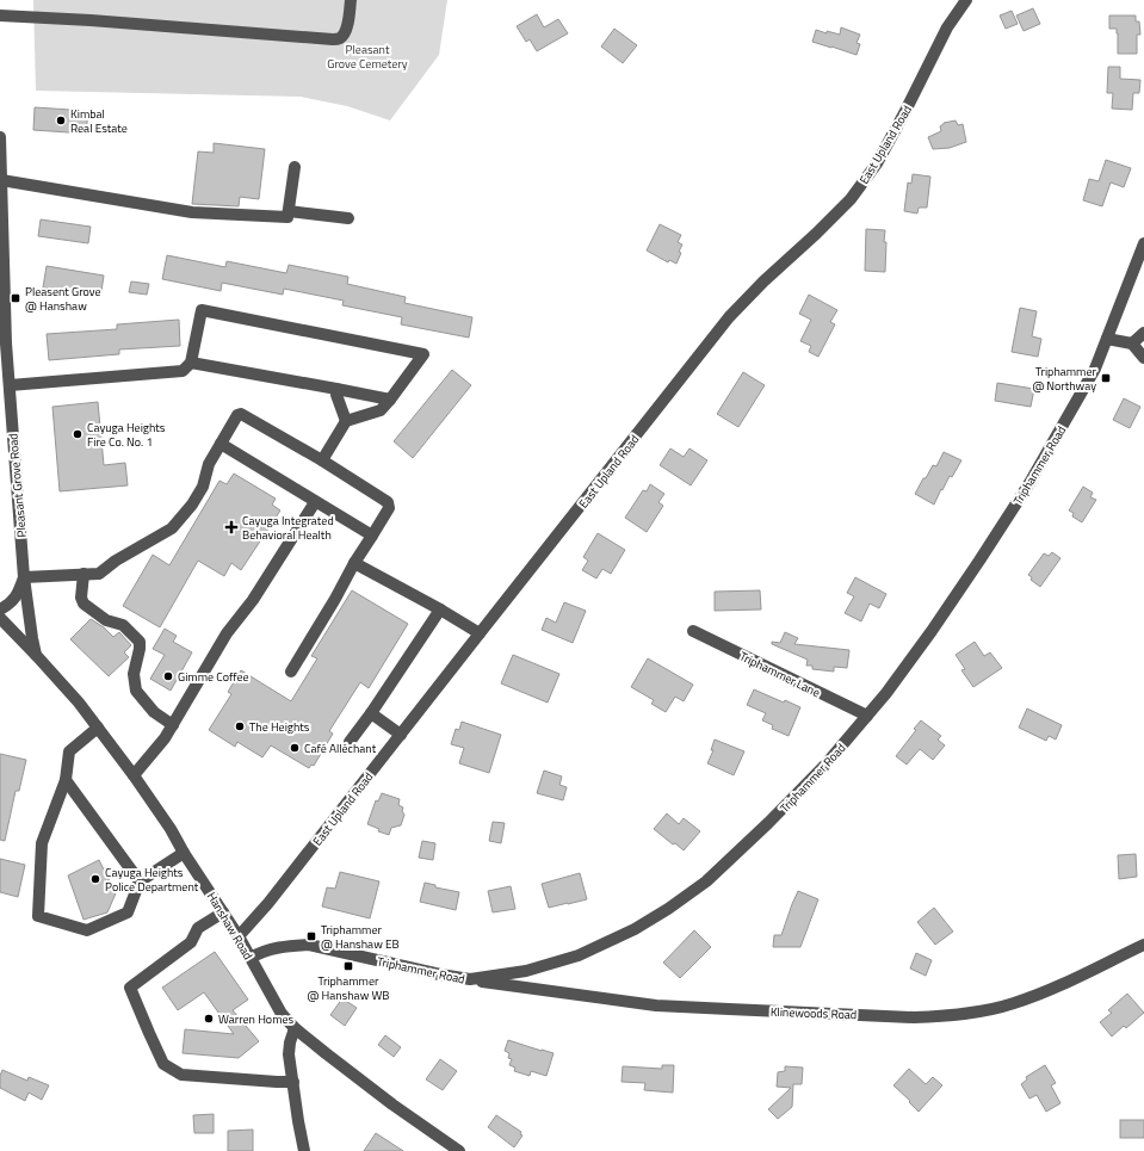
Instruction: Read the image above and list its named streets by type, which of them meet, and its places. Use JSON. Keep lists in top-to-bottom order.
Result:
{
  "streets": {
    "street": [
      "East Upland Road",
      "Triphammer Road",
      "Pleasant Grove Road",
      "Triphammer Lane",
      "Hanshaw Road",
      "Klinewoods Road"
    ]
  },
  "crossings": [
    ["East Upland Road", "Hanshaw Road"],
    ["Triphammer Road", "Triphammer Lane"],
    ["Triphammer Road", "Hanshaw Road"],
    ["Triphammer Road", "Klinewoods Road"],
    ["Pleasant Grove Road", "Hanshaw Road"]
  ],
  "parks": ["Pleasant Grove Cemetery"],
  "places": {
    "other": [
      "Kimbal Real Estate",
      "Cayuga Heights Fire Co. No. 1",
      "Gimme Coffee",
      "The Heights",
      "Café Alléchant",
      "Cayuga Heights Police Department",
      "Warren Homes"
    ],
    "transit": [
      "Pleasent Grove @ Hanshaw",
      "Triphammer @ Northway",
      "Triphammer @ Hanshaw EB",
      "Triphammer @ Hanshaw WB"
    ],
    "health": ["Cayuga Integrated Behavioral Health"]
  }
}
